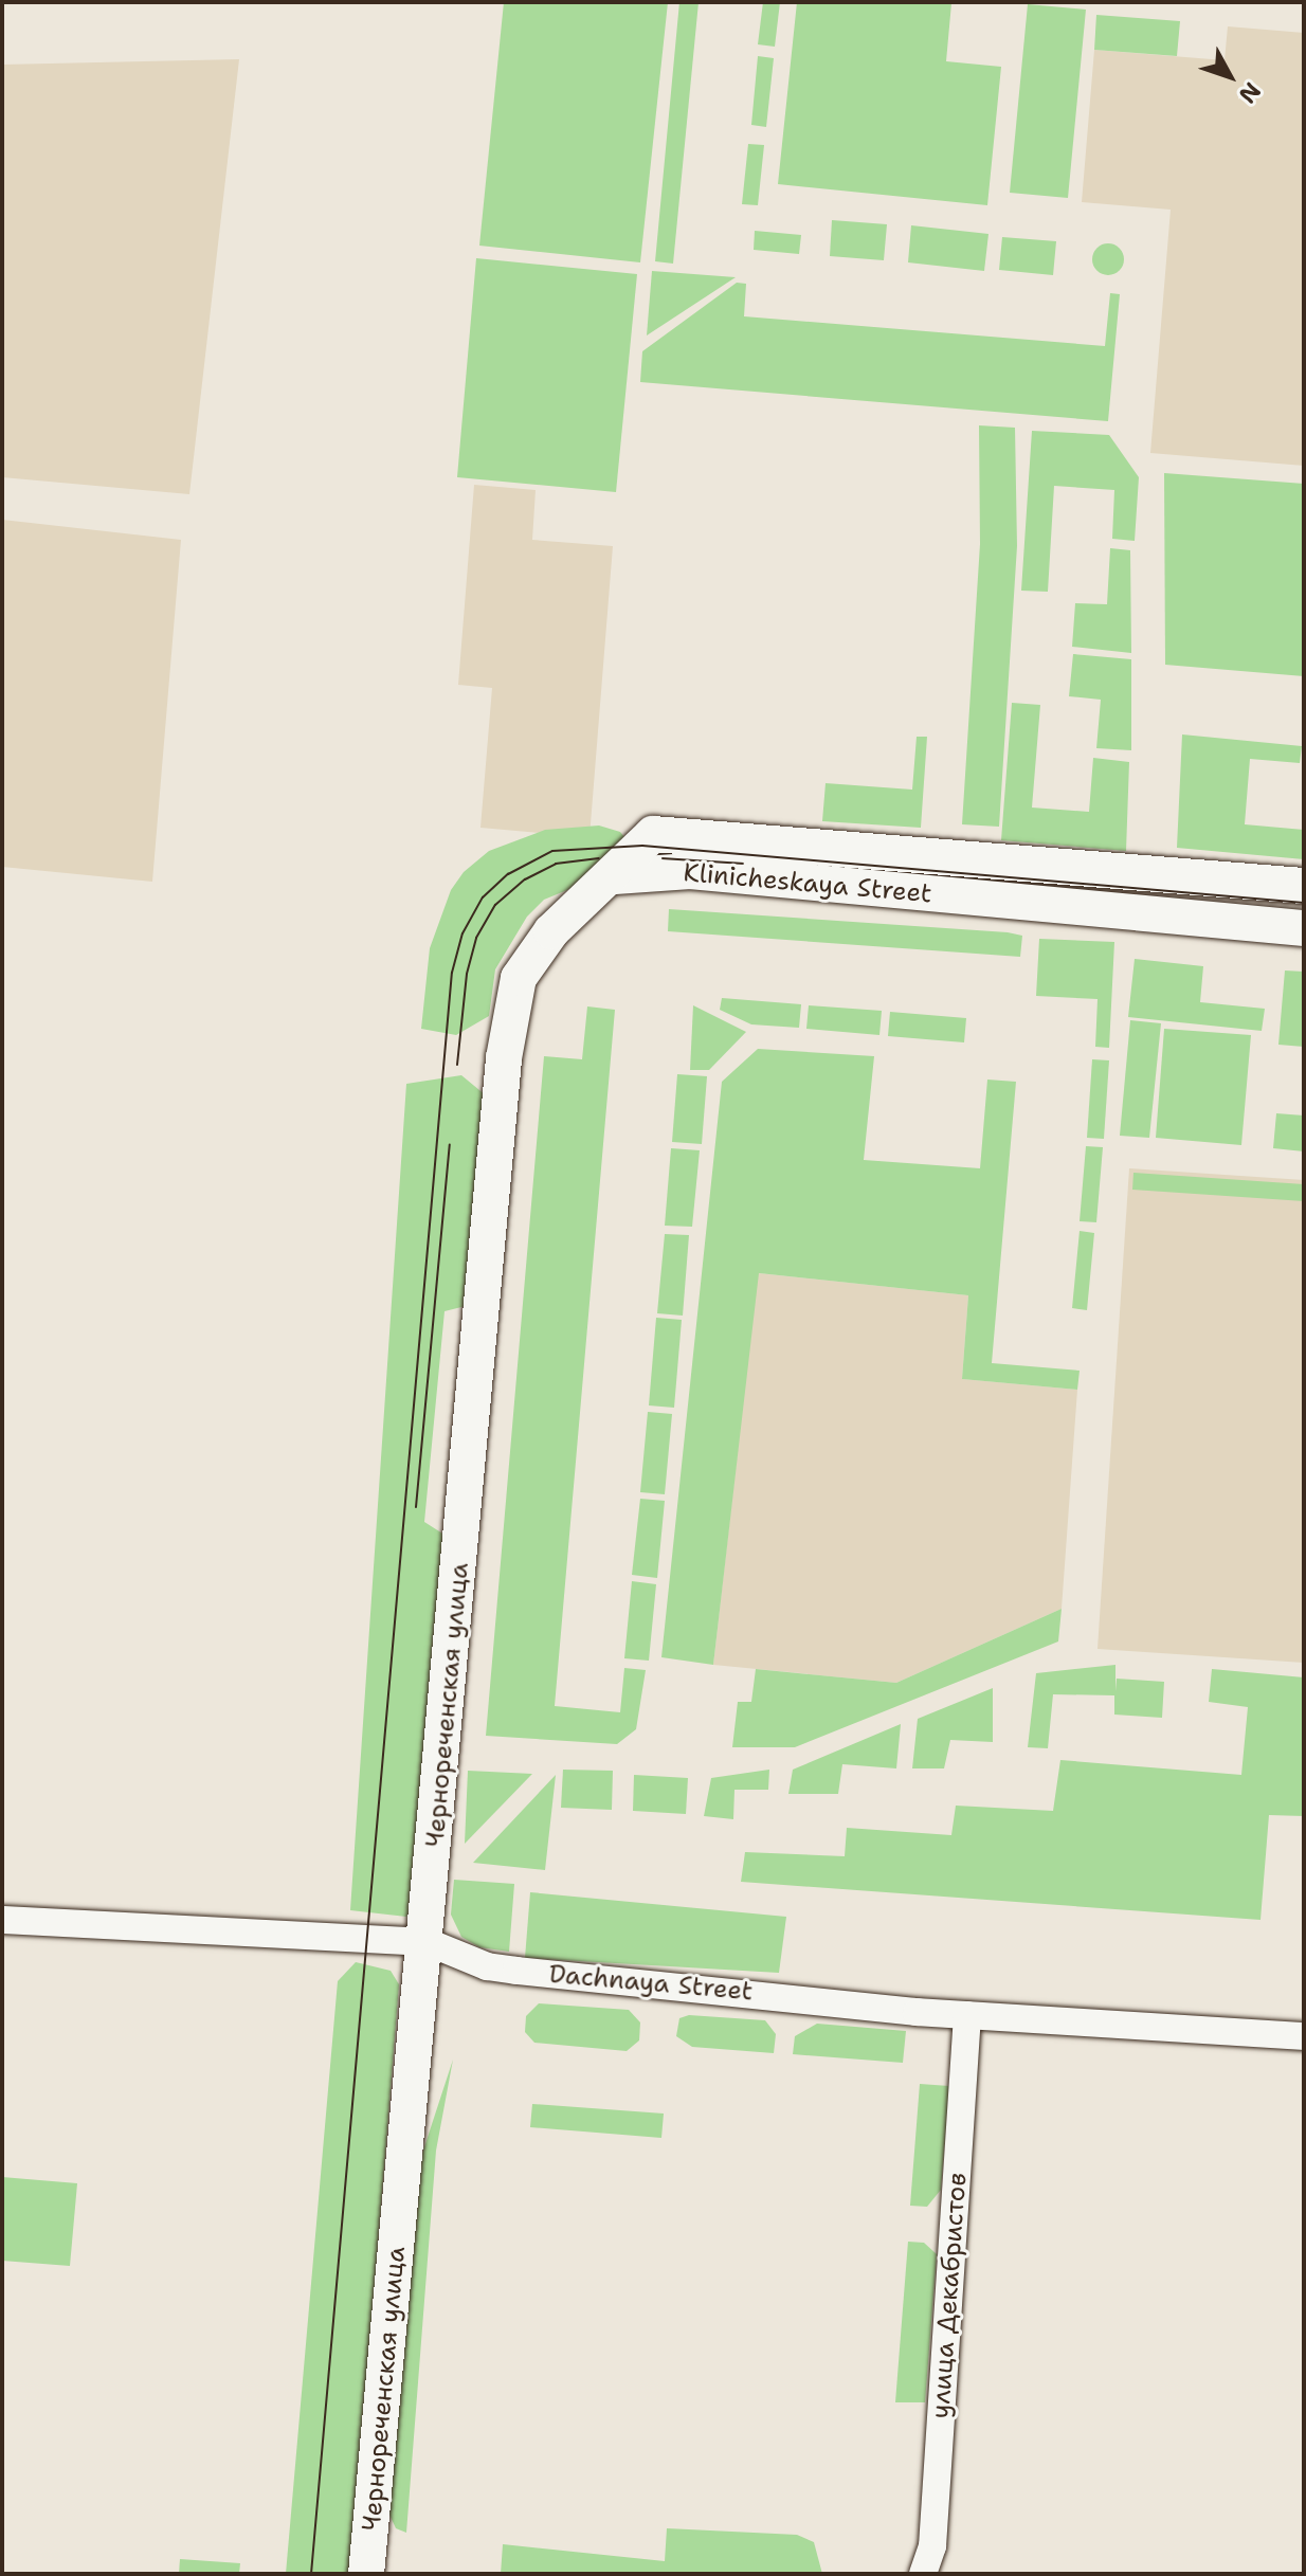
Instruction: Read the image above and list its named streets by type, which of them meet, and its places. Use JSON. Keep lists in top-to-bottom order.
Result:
{
  "streets": {
    "street": [
      "Klinicheskaya Street",
      "Чернореченская улица",
      "Dachnaya Street",
      "улица Декабристов"
    ]
  },
  "crossings": [
    ["Klinicheskaya Street", "Чернореченская улица"],
    ["Чернореченская улица", "Dachnaya Street"],
    ["Dachnaya Street", "улица Декабристов"]
  ],
  "north": "bottom right"
}
